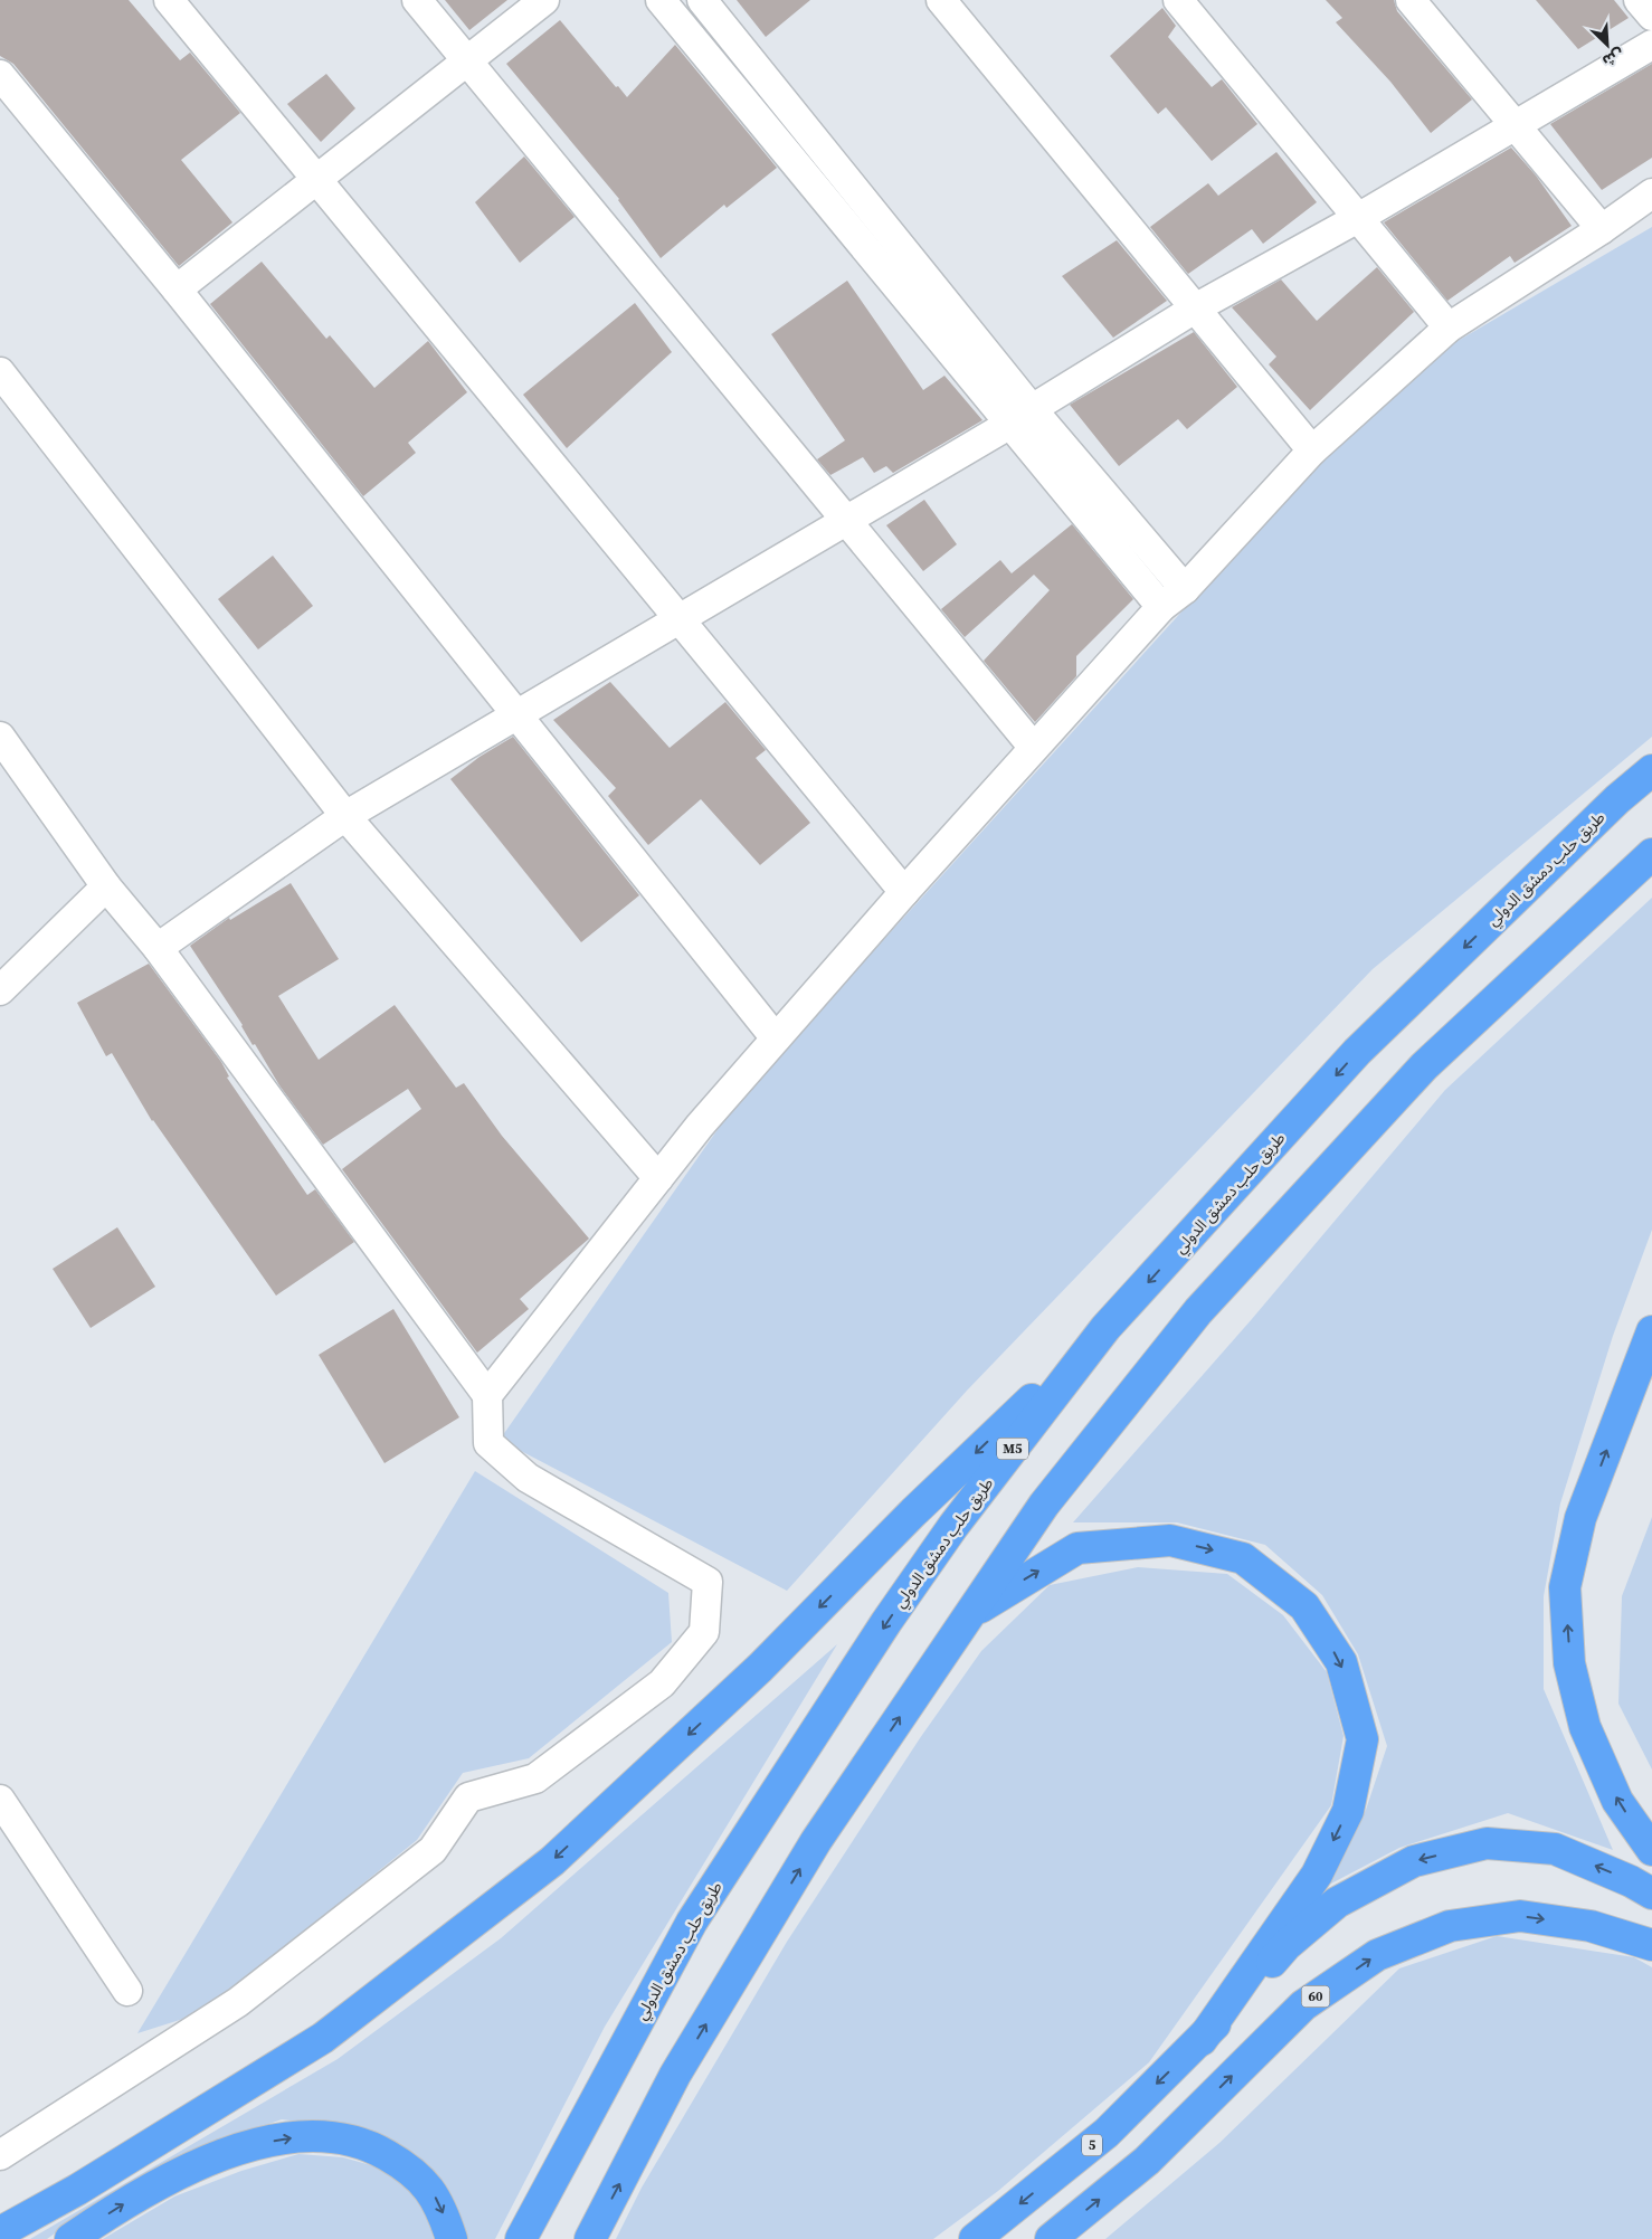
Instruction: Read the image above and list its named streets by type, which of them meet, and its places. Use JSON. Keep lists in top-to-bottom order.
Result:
{
  "streets": {
    "highway": [
      "طريق حلب دمشق الدولي",
      "M5",
      "60",
      "5"
    ]
  },
  "north": "bottom right"
}
